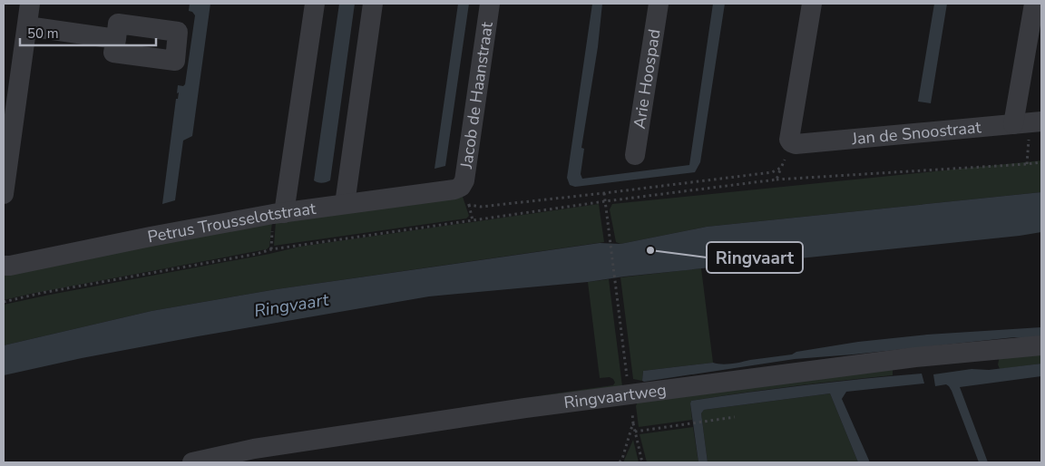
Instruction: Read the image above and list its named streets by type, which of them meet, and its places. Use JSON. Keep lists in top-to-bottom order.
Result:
{
  "streets": {
    "street": [
      "Arie Hoospad",
      "Jacob de Haanstraat",
      "Jan de Snoostraat",
      "Petrus Trousselotstraat",
      "Ringvaartweg"
    ]
  },
  "crossings": [
    ["Jacob de Haanstraat", "Petrus Trousselotstraat"]
  ],
  "water": ["Ringvaart"],
  "places": ["Ringvaart"],
  "scale_bar": "50 m"
}
